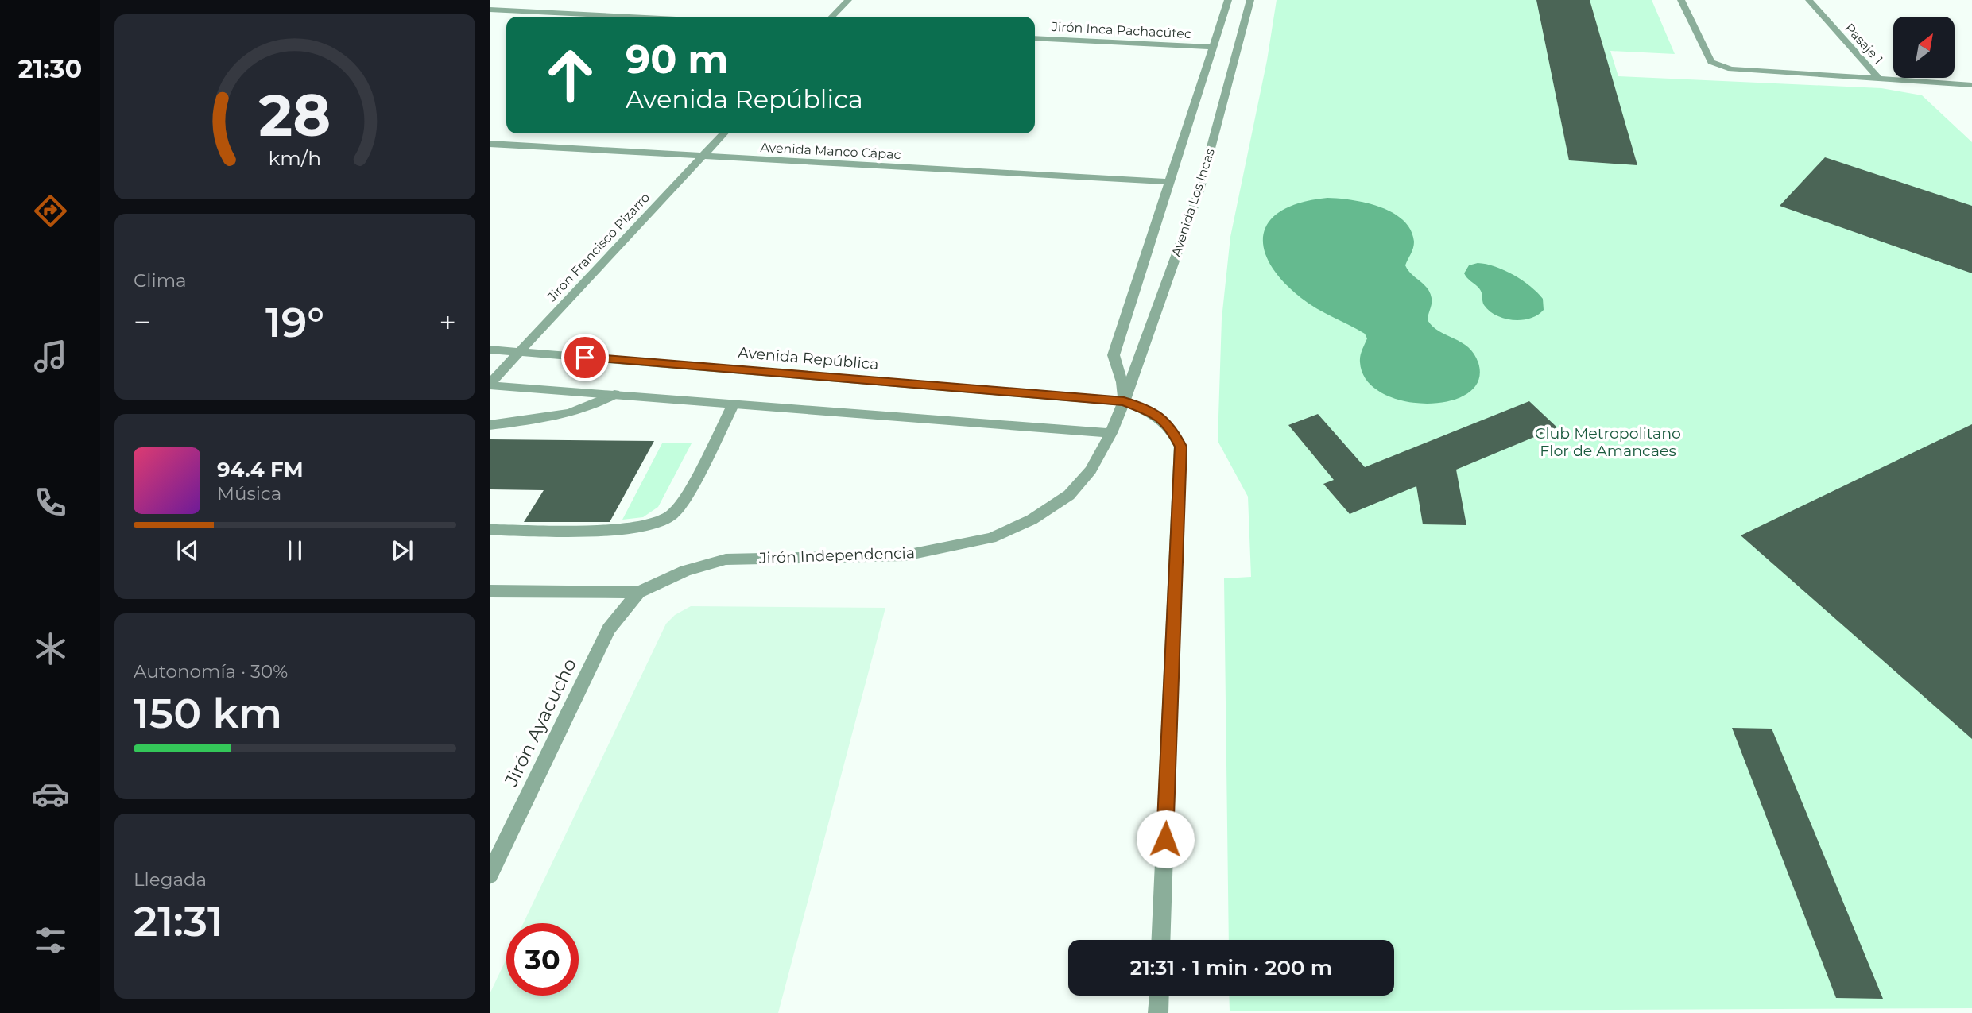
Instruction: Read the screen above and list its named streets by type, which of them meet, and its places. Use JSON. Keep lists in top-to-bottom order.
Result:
{
  "streets": {
    "street": [
      "Jirón Inca Pachacútec",
      "Pasaje 1",
      "Avenida Manco Cápac",
      "Avenida Los Incas",
      "Jirón Francisco Pizarro",
      "Avenida República",
      "Jirón Independencia",
      "Jirón Ayacucho"
    ]
  },
  "crossings": [
    ["Jirón Inca Pachacútec", "Avenida Los Incas"],
    ["Avenida Manco Cápac", "Avenida Los Incas"],
    ["Avenida Manco Cápac", "Jirón Francisco Pizarro"],
    ["Avenida Los Incas", "Avenida República"],
    ["Avenida Los Incas", "Jirón Independencia"],
    ["Jirón Francisco Pizarro", "Avenida República"],
    ["Avenida República", "Jirón Independencia"],
    ["Jirón Independencia", "Jirón Ayacucho"]
  ],
  "parks": ["Club Metropolitano Flor de Amancaes"],
  "north": "top right",
  "page": {
    "tabs": "21:30",
    "turn": ["90 m", "Avenida República"],
    "tile": [
      "Clima",
      ["Autonomía · 30%", "150 km"],
      ["Llegada", "21:31"]
    ],
    "heat": ["−", "19°", "+"],
    "song": ["94.4 FM", "Música"],
    "limit": "30",
    "trip": "21:31 · 1 min · 200 m",
    "gauge": ["28", "km/h"]
  }
}
